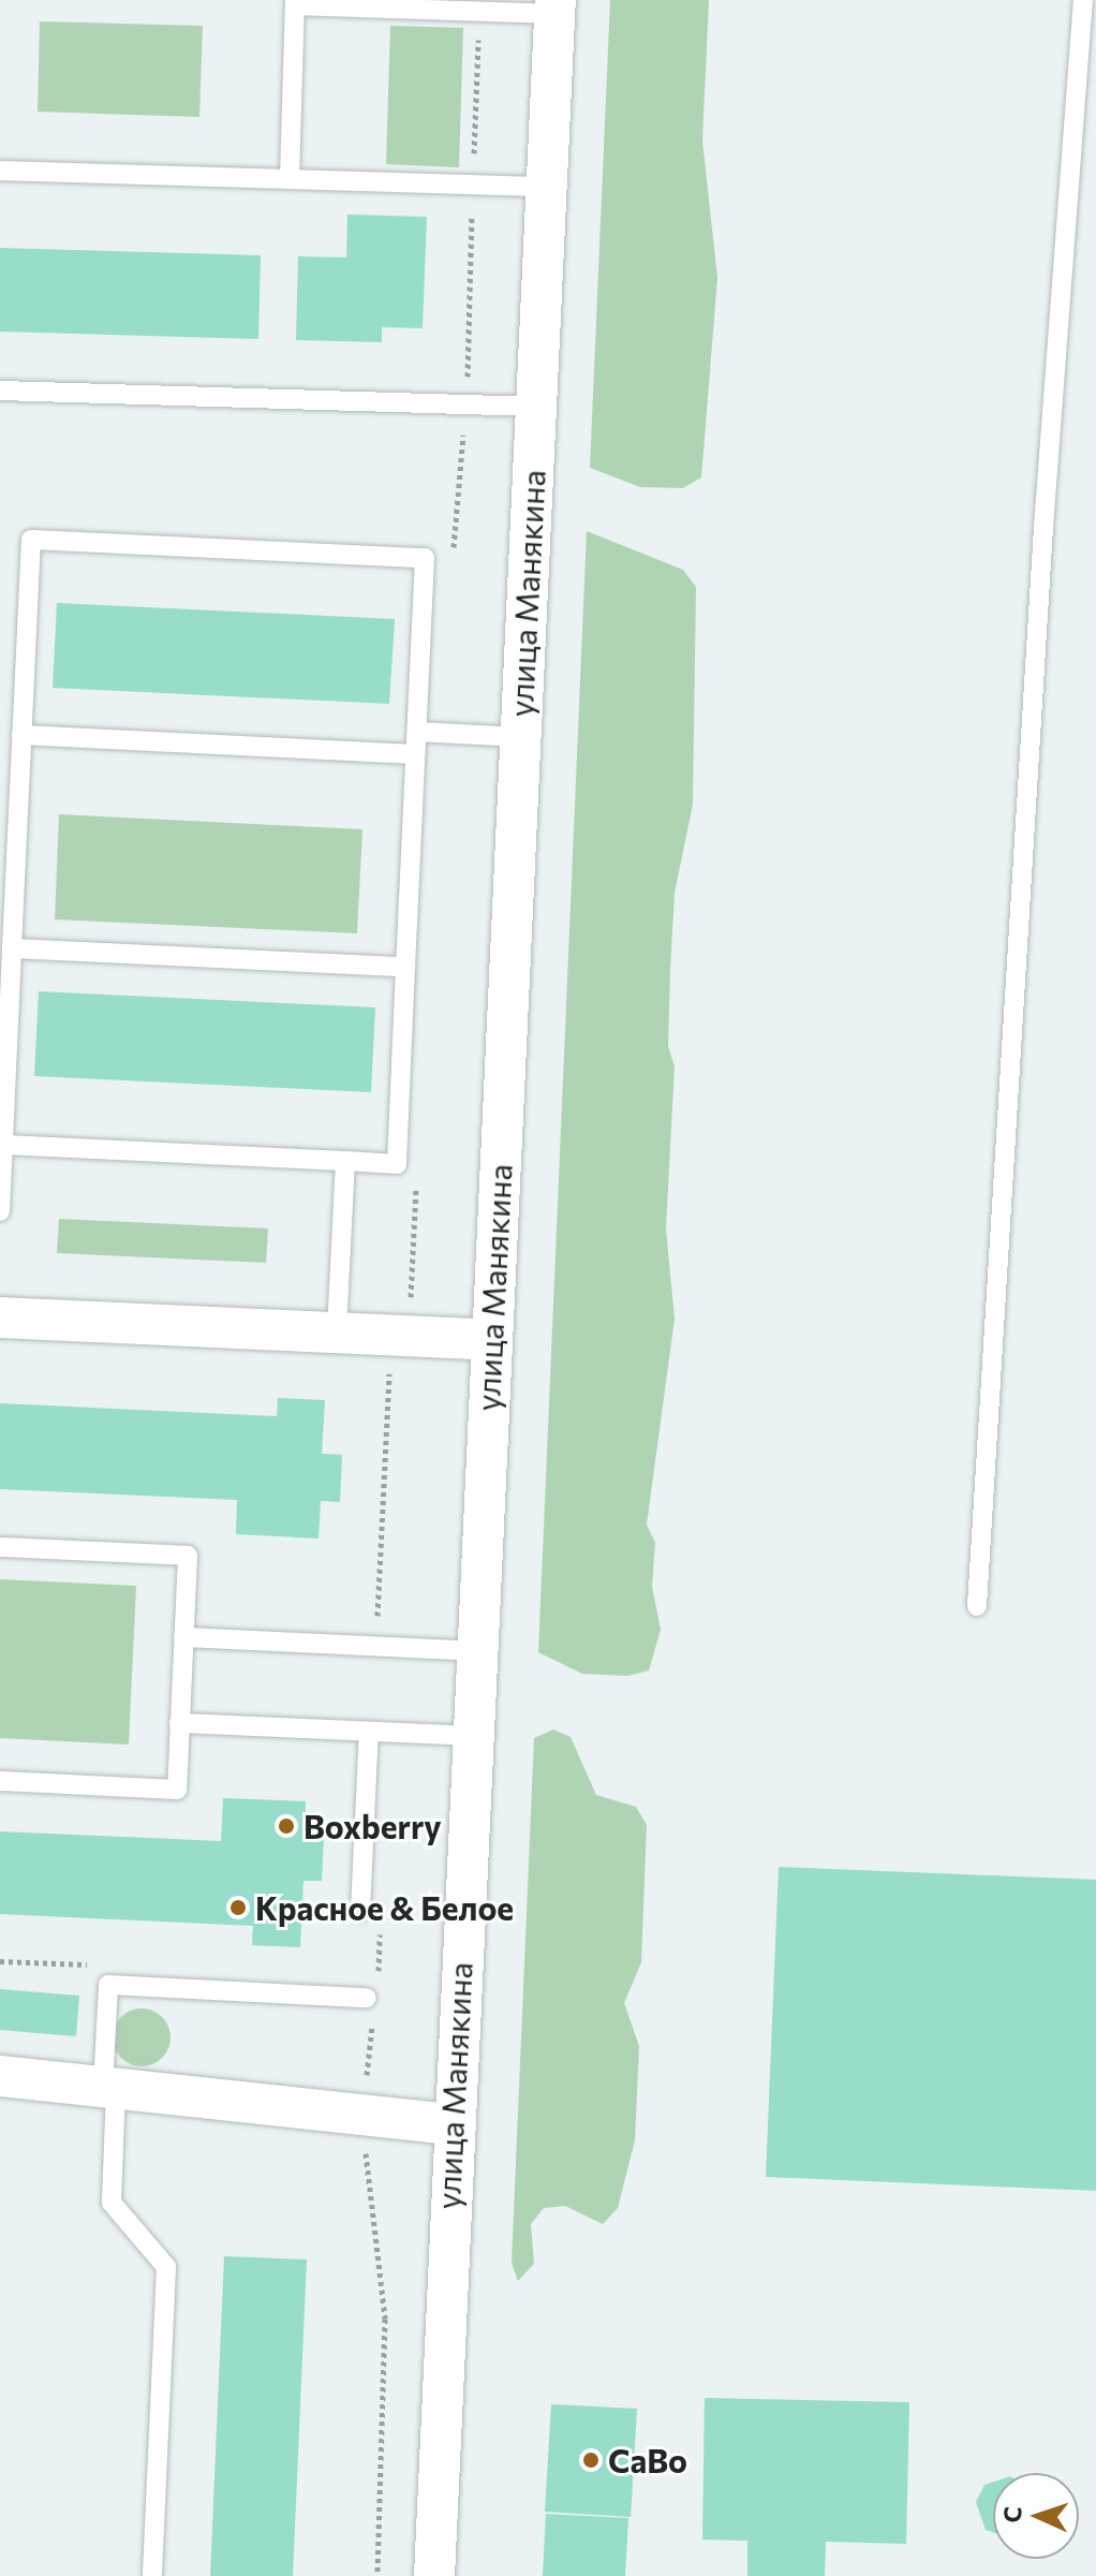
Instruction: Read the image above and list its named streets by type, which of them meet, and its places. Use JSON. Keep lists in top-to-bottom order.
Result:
{
  "streets": {
    "street": ["улица Манякина"]
  },
  "places": ["Boxberry", "Красное & Белое", "СаВо"],
  "north": "left"
}
